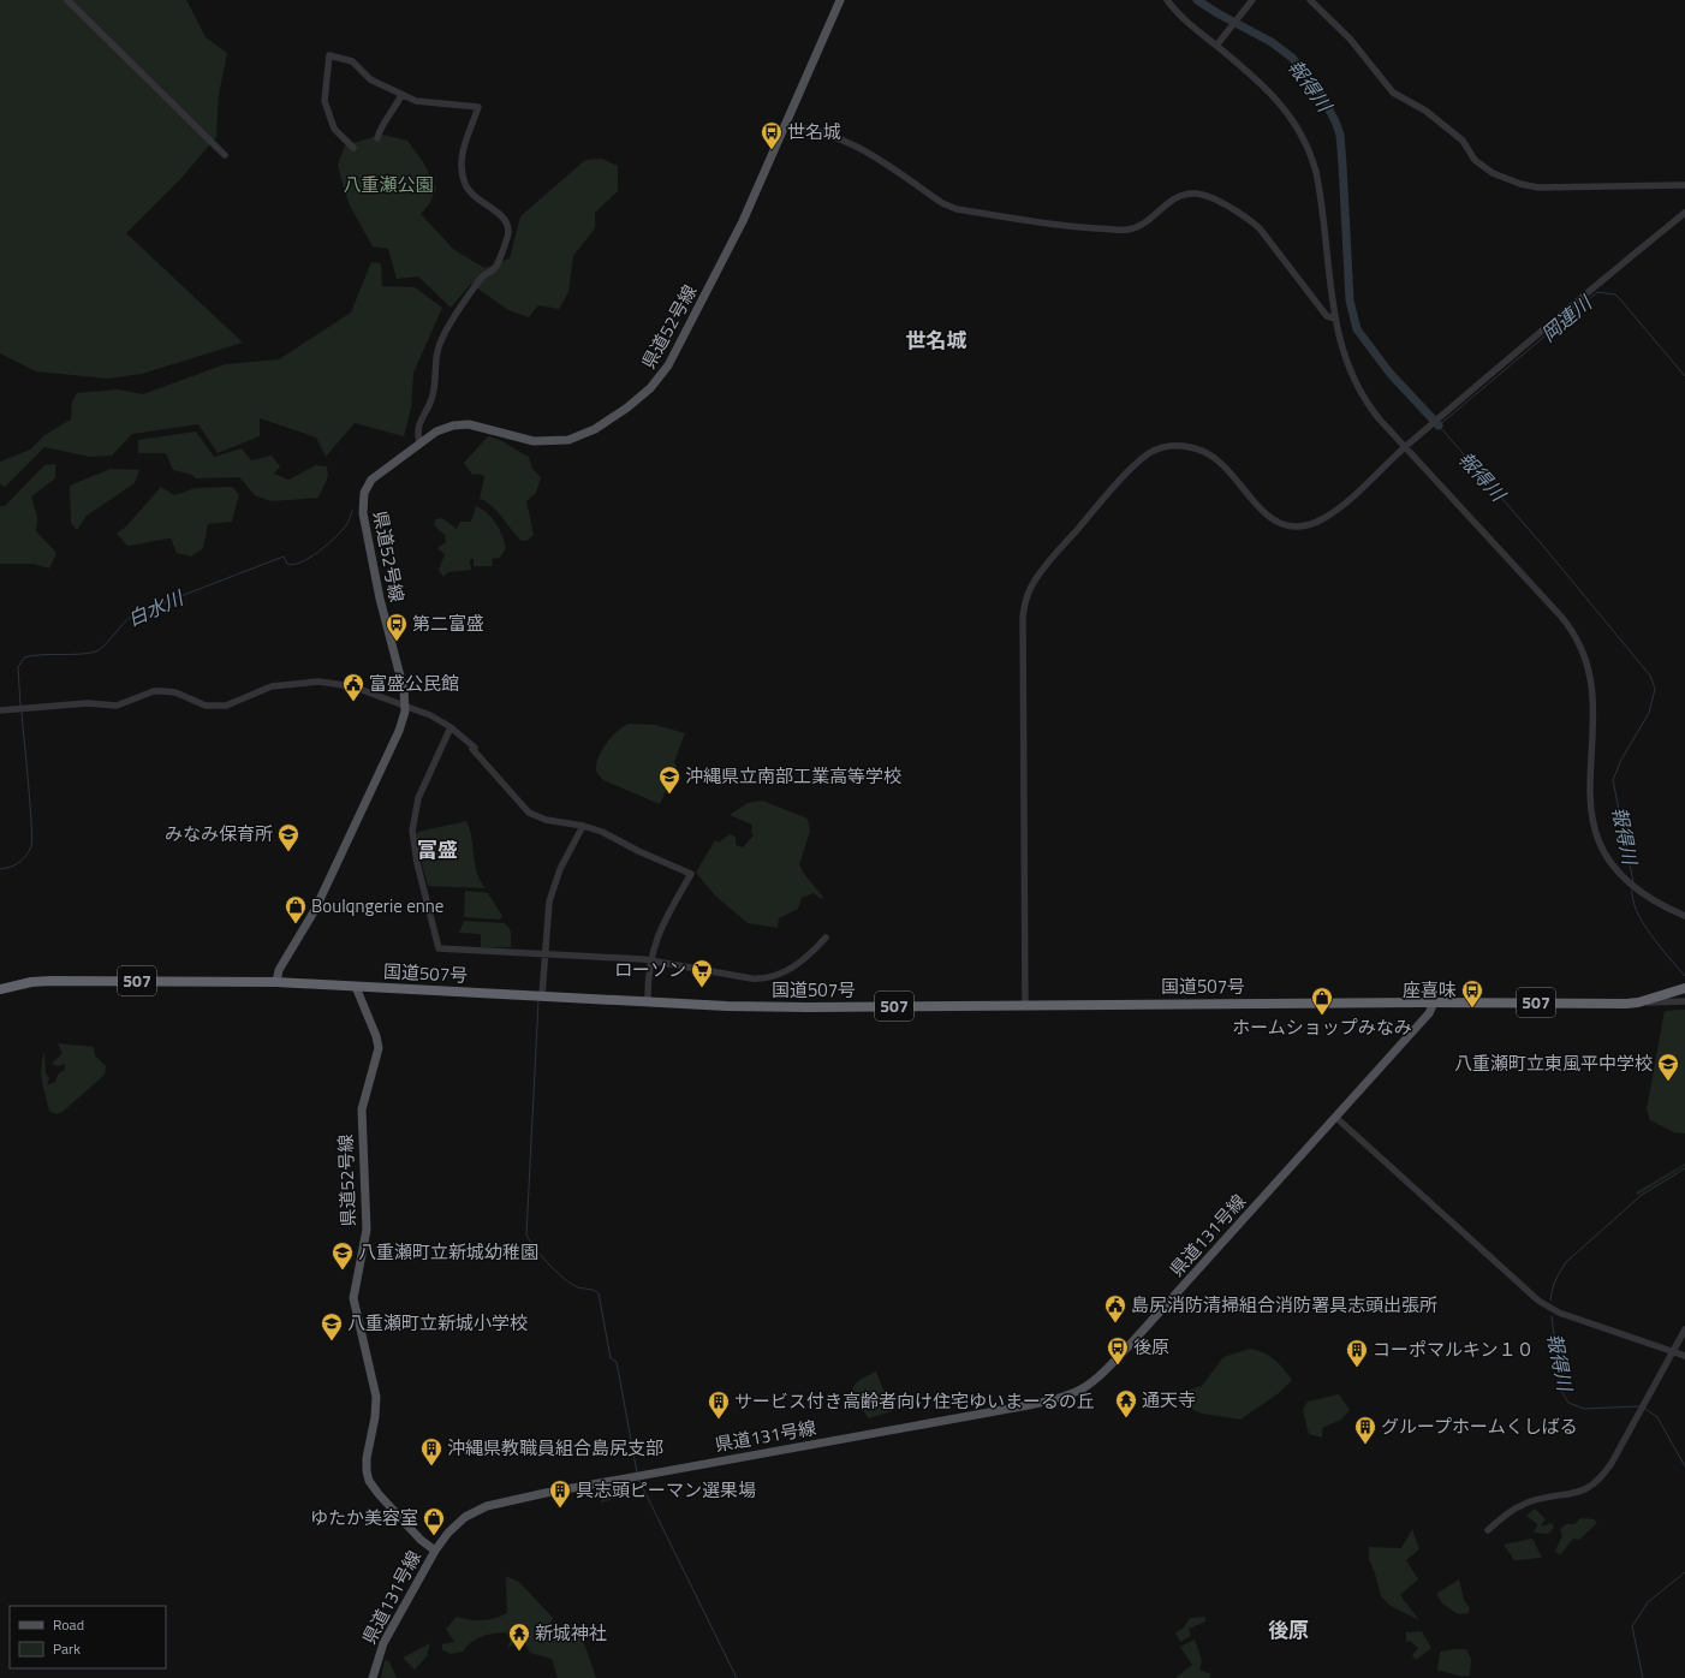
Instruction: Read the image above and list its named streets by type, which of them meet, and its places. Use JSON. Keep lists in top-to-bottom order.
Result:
{
  "streets": {
    "highway": ["国道507号", "507"],
    "main road": ["県道52号線", "県道131号線"]
  },
  "crossings": [
    ["県道52号線", "国道507号"],
    ["県道52号線", "県道131号線"],
    ["国道507号", "県道131号線"]
  ],
  "districts": ["世名城", "富盛", "後原"],
  "water": ["報得川", "岡連川", "白水川"],
  "parks": ["八重瀬公園"],
  "places": {
    "bus stop": [
      "世名城",
      "第二富盛",
      "座喜味",
      "後原"
    ],
    "public building": ["富盛公民館", "島尻消防清掃組合消防署具志頭出張所"],
    "school or university": [
      "沖縄県立南部工業高等学校",
      "みなみ保育所",
      "八重瀬町立東風平中学校",
      "八重瀬町立新城幼稚園",
      "八重瀬町立新城小学校"
    ],
    "shop": ["Boulqngerie enne", "ホームショップみなみ", "ゆたか美容室"],
    "supermarket": ["ローソン"],
    "building": [
      "コーポマルキン１０",
      "サービス付き高齢者向け住宅ゆいまーるの丘",
      "グループホームくしばる",
      "沖縄県教職員組合島尻支部",
      "具志頭ピーマン選果場"
    ],
    "temple": ["通天寺", "新城神社"]
  },
  "legend": ["Road", "Park"]
}
